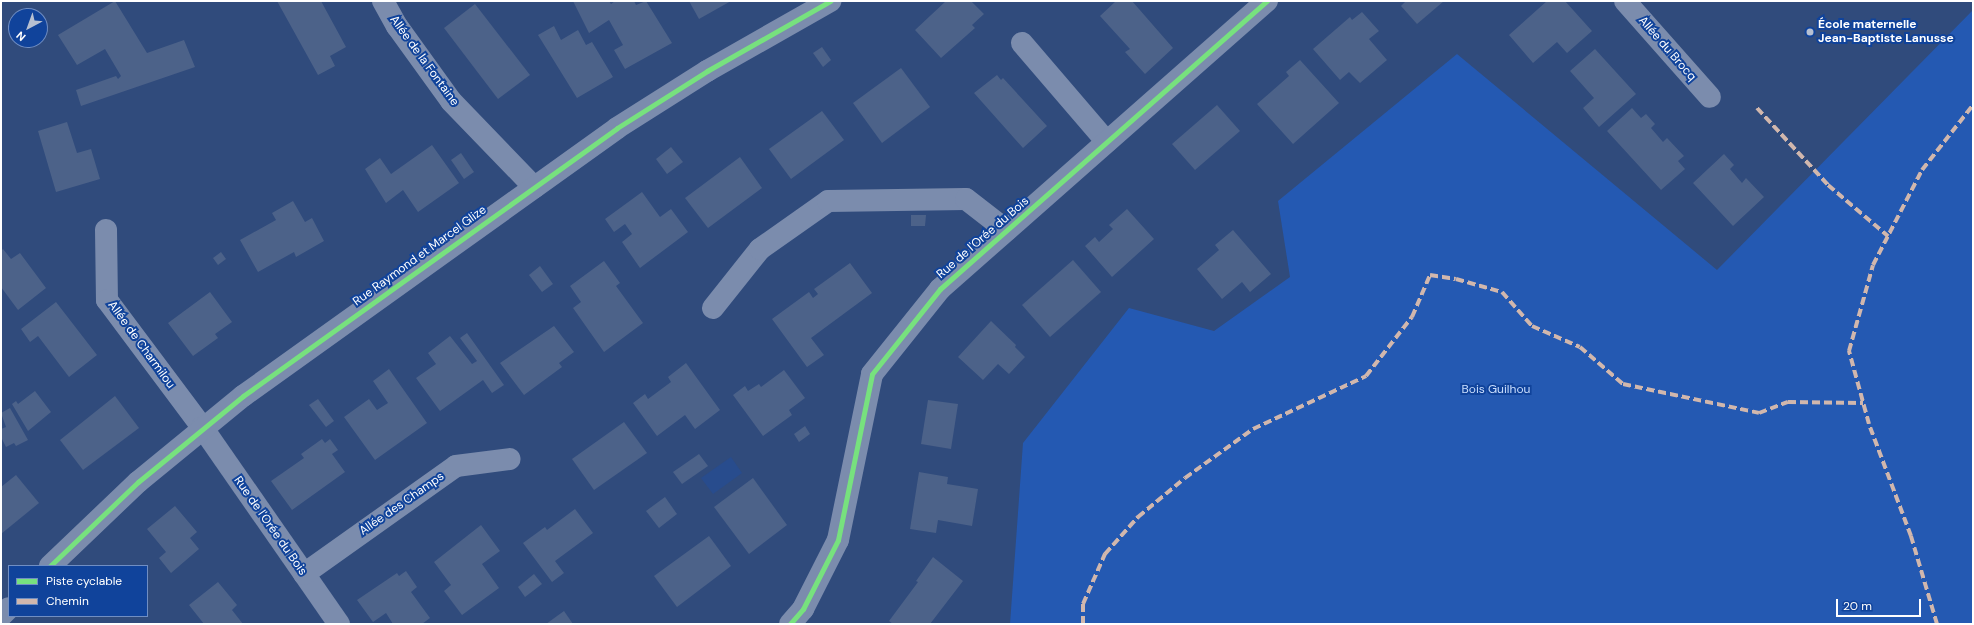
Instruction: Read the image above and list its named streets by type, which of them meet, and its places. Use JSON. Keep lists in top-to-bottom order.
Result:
{
  "streets": {
    "street": [
      "Allée du Brocq",
      "Allée de la Fontaine",
      "Rue de l'Orée du Bois",
      "Rue Raymond et Marcel Glize",
      "Allée de Charmilou",
      "Allée des Champs"
    ]
  },
  "crossings": [
    ["Allée de la Fontaine", "Rue Raymond et Marcel Glize"],
    ["Rue de l'Orée du Bois", "Rue Raymond et Marcel Glize"],
    ["Rue de l'Orée du Bois", "Allée de Charmilou"],
    ["Rue de l'Orée du Bois", "Allée des Champs"],
    ["Rue Raymond et Marcel Glize", "Allée de Charmilou"]
  ],
  "parks": ["Bois Guilhou"],
  "places": ["École maternelle Jean-Baptiste Lanusse"],
  "legend": ["Piste cyclable", "Chemin"],
  "scale_bar": "20 m",
  "north": "bottom left"
}
